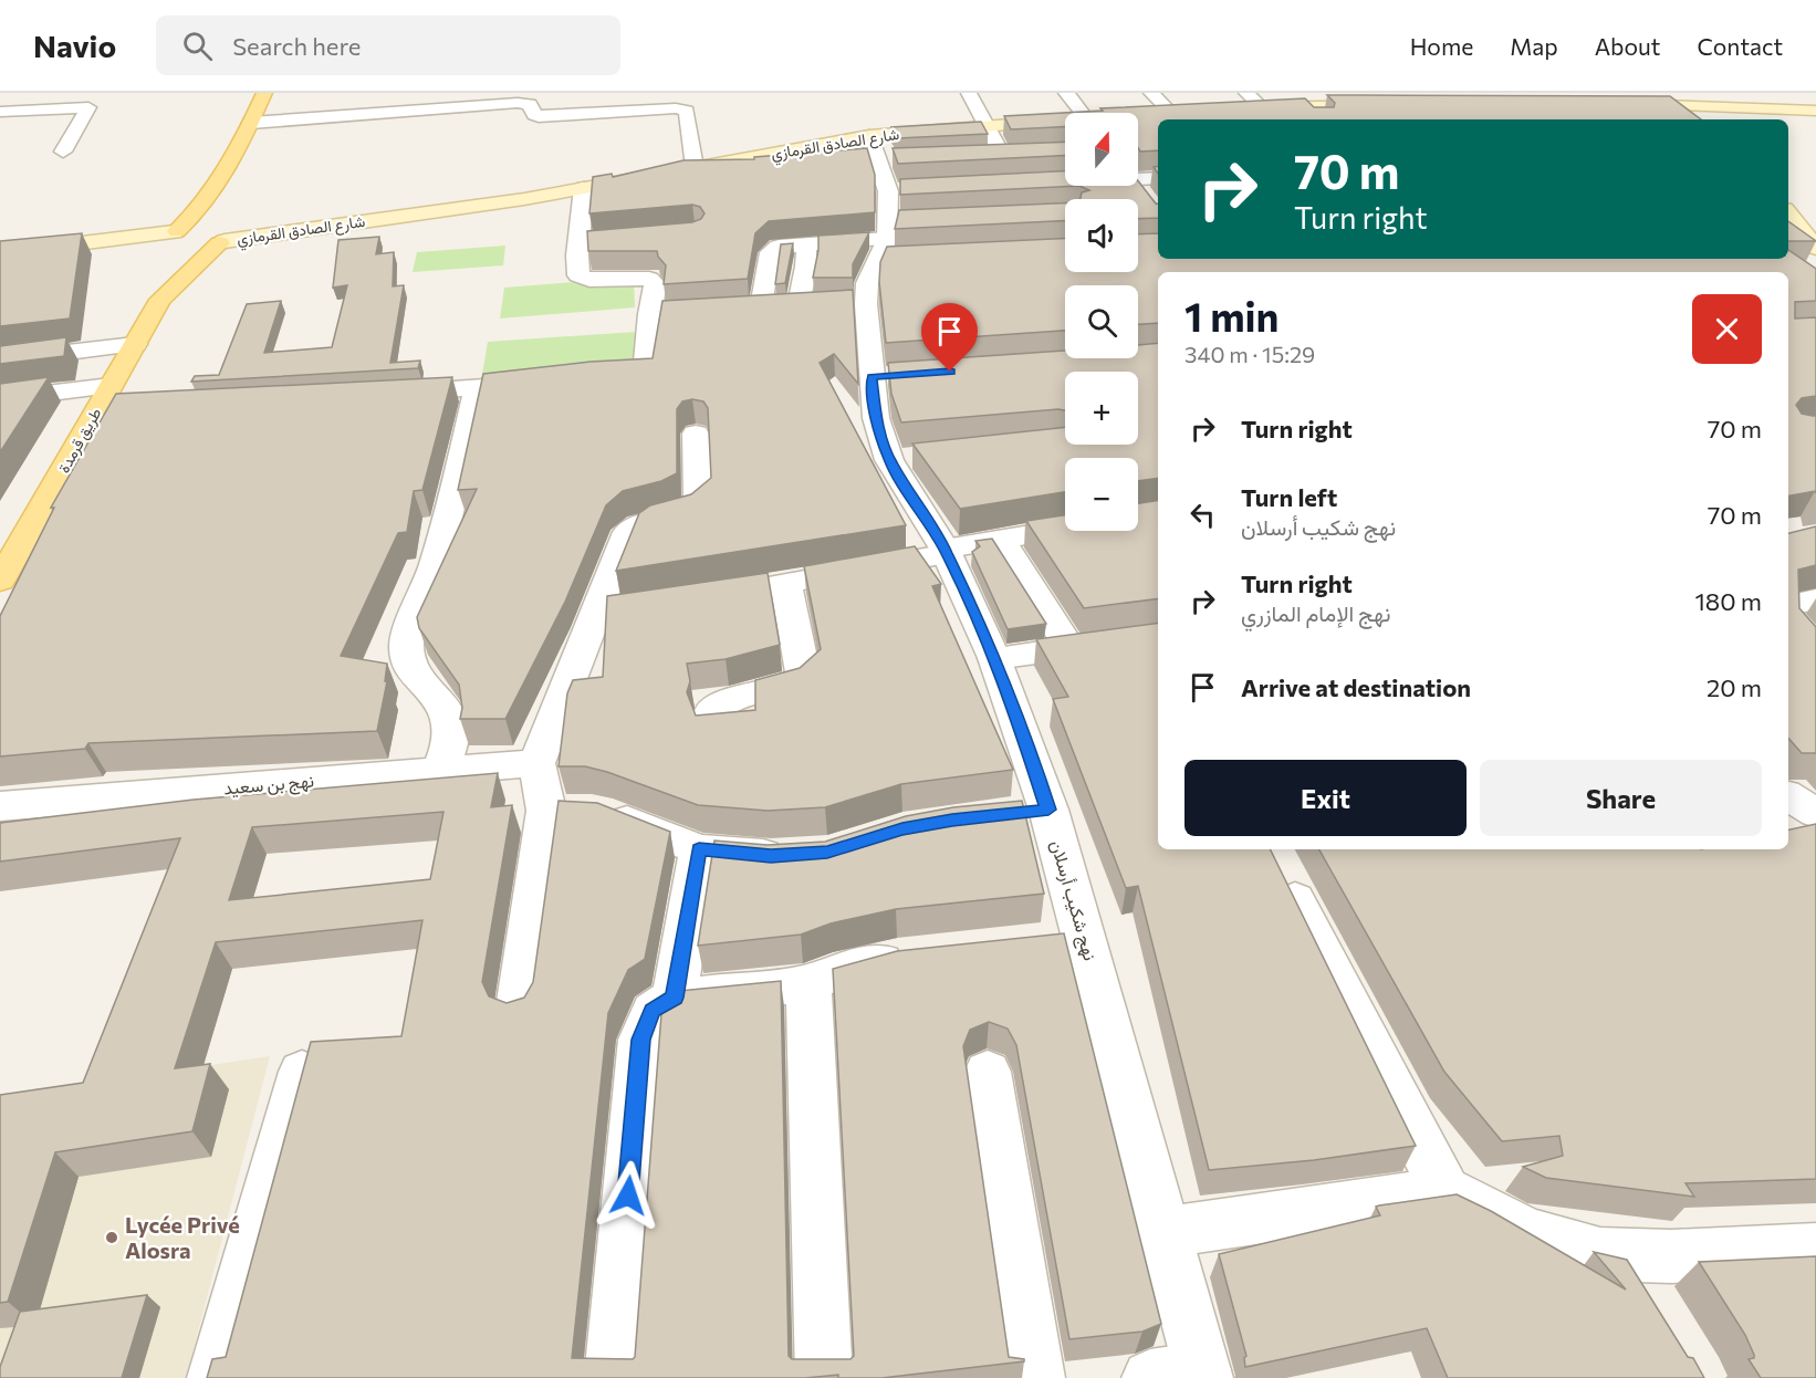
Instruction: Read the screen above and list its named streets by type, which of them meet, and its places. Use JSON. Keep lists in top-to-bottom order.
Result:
{
  "streets": {
    "main road": ["شارع الصادق القرمازي", "طريق قرمدة"],
    "street": ["نهج بن سعيد", "نهج شكيب أرسلان"]
  },
  "crossings": [
    ["شارع الصادق القرمازي", "طريق قرمدة"],
    ["شارع الصادق القرمازي", "نهج شكيب أرسلان"]
  ],
  "places": ["Lycée Privé Alosra"],
  "north": "top",
  "page": {
    "header": "Navio",
    "search": "Search here",
    "nav": [
      "Home",
      "Map",
      "About",
      "Contact"
    ],
    "map_buttons": ["+", "−"],
    "turn": ["70 m", "Turn right"],
    "heading": ["1 min", "340 m · 15:29"],
    "list": [
      {
        "name": "Turn right",
        "value": "70 m"
      },
      {
        "name": "Turn left",
        "note": "نهج شكيب أرسلان",
        "value": "70 m"
      },
      {
        "name": "Turn right",
        "note": "نهج الإمام المازري",
        "value": "180 m"
      },
      {
        "name": "Arrive at destination",
        "value": "20 m"
      }
    ],
    "buttons": ["Exit", "Share"]
  }
}
